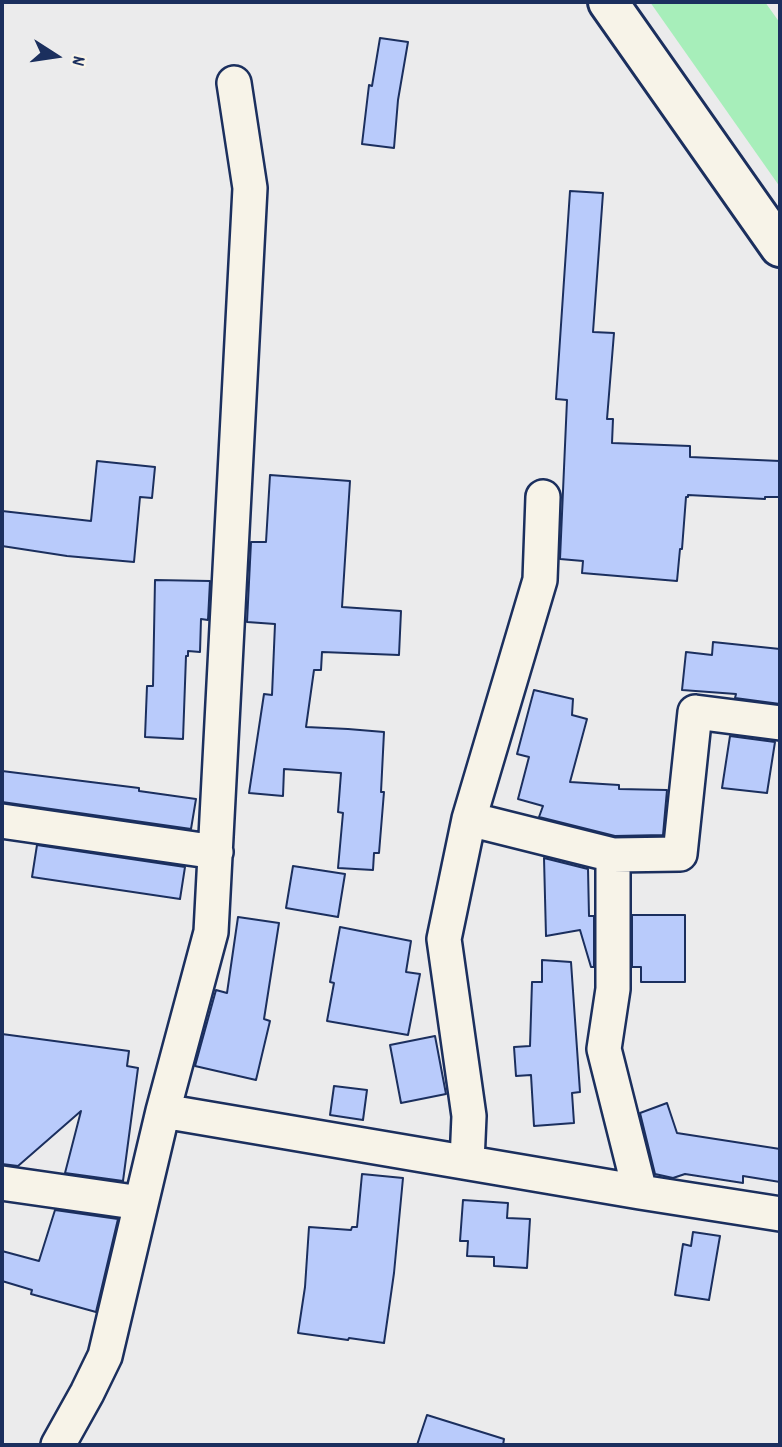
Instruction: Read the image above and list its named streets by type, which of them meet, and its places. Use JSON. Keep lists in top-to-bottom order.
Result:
{
  "north": "right"
}
